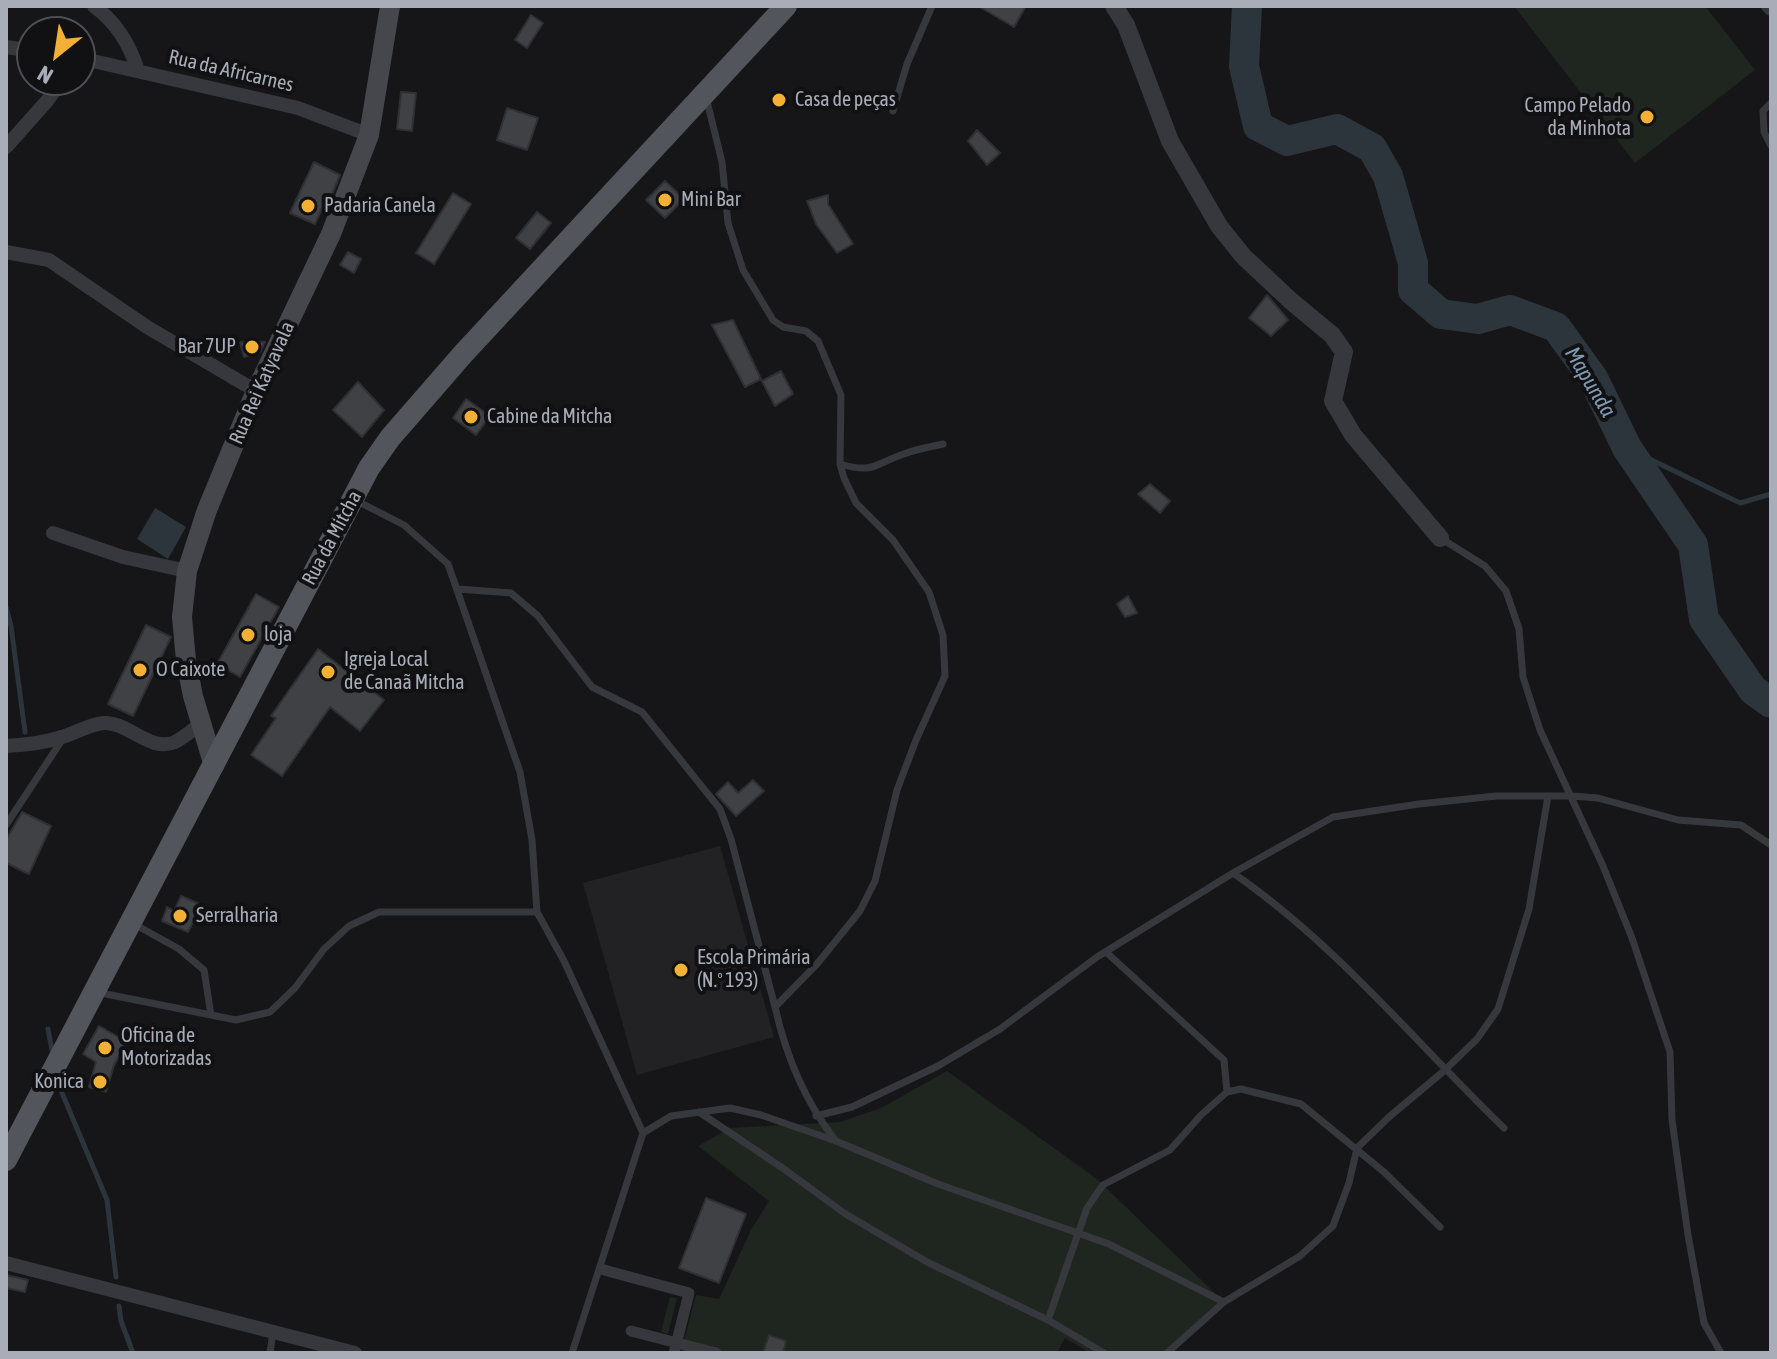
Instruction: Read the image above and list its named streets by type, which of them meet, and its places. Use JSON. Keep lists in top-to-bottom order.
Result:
{
  "streets": {
    "main road": ["Rua Rei Katyavala", "Rua da Mitcha"],
    "street": ["Rua da Africarnes"]
  },
  "crossings": [
    ["Rua da Africarnes", "Rua Rei Katyavala"],
    ["Rua Rei Katyavala", "Rua da Mitcha"]
  ],
  "water": ["Mapunda"],
  "places": [
    "Casa de peças",
    "Campo Pelado da Minhota",
    "Mini Bar",
    "Padaria Canela",
    "Bar 7UP",
    "Cabine da Mitcha",
    "loja",
    "O Caixote",
    "Igreja Local de Canaã Mitcha",
    "Serralharia",
    "Escola Primária (N.º 193)",
    "Oficina de Motorizadas",
    "Konica"
  ],
  "north": "bottom left"
}
